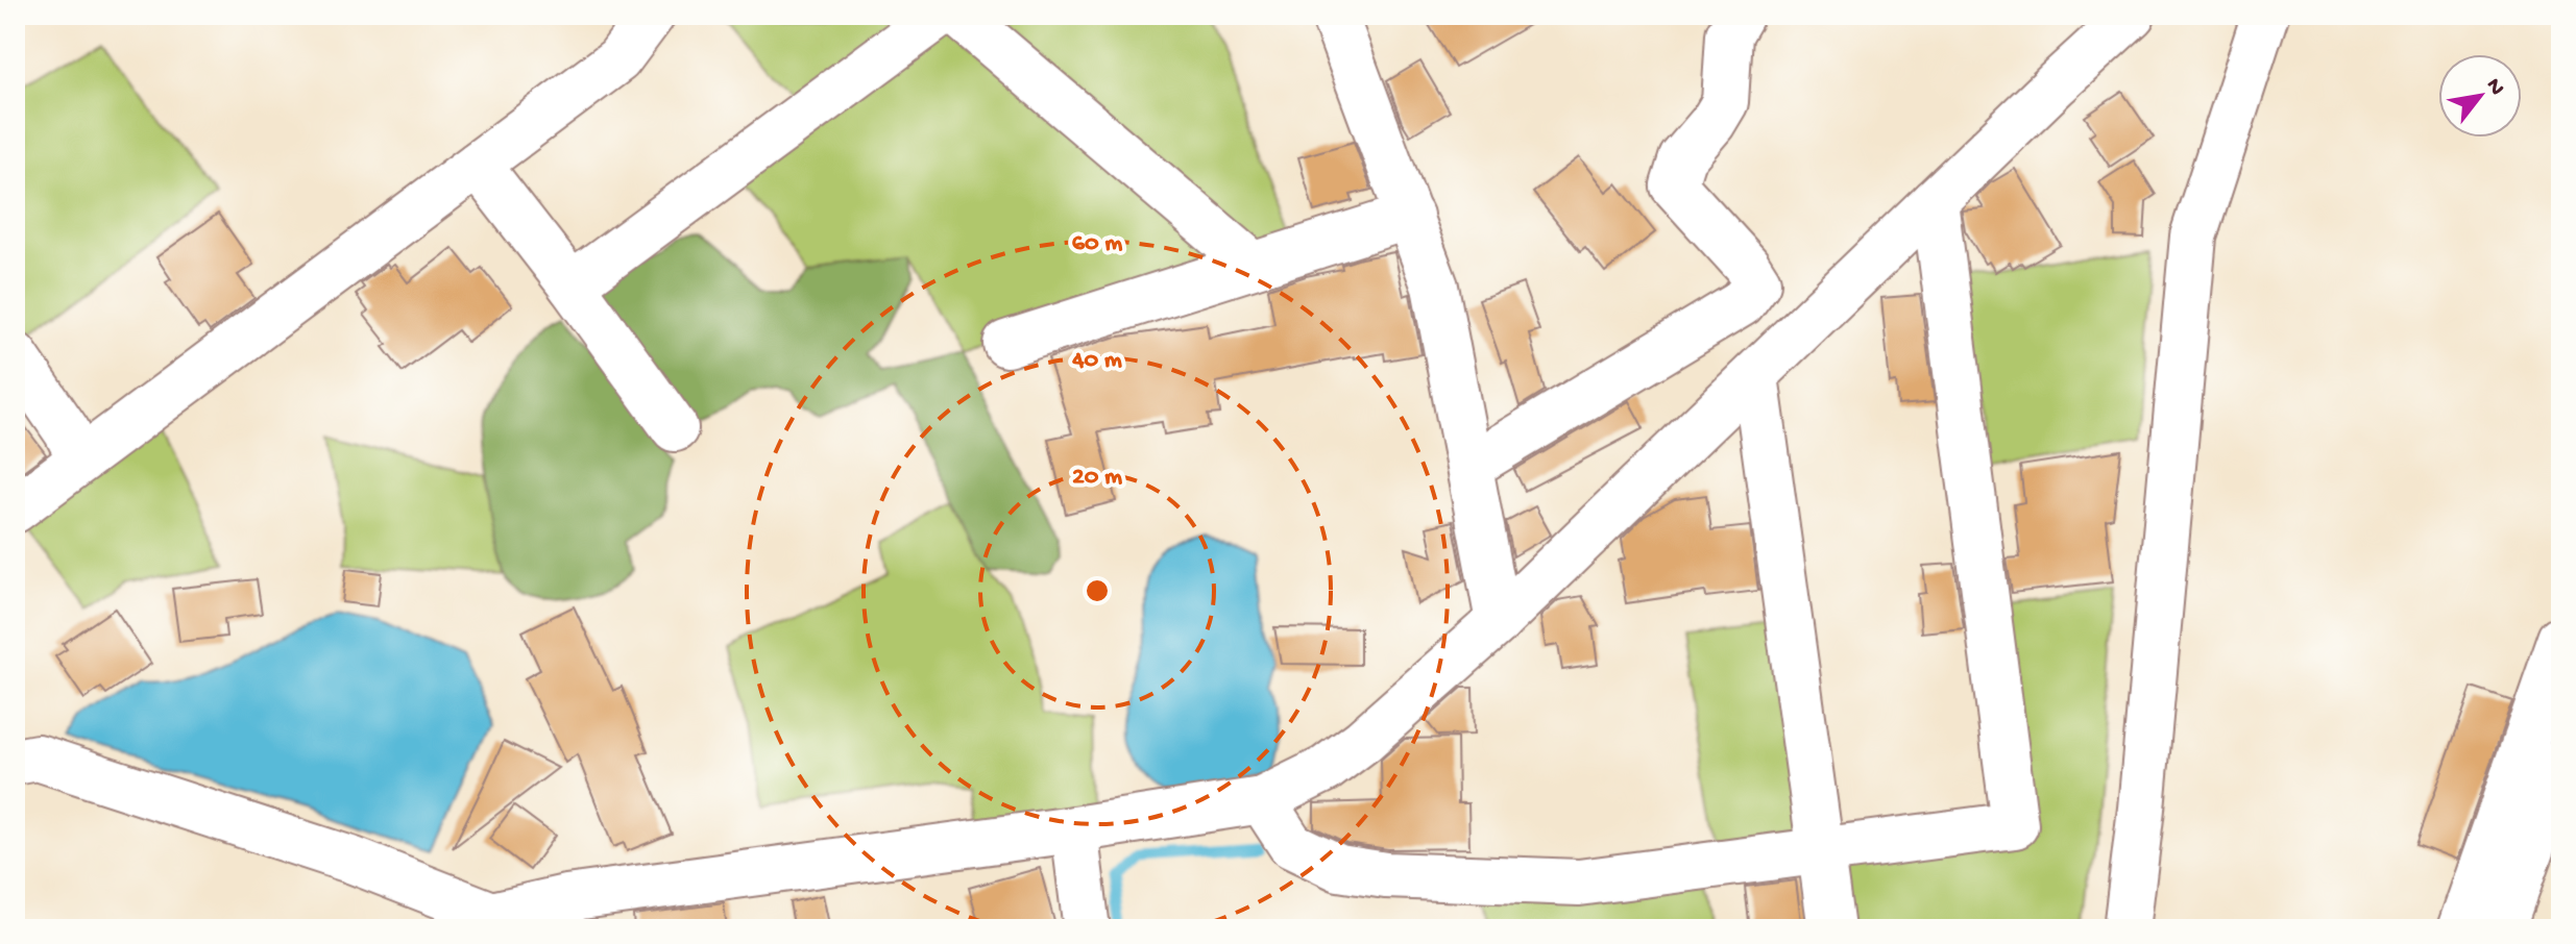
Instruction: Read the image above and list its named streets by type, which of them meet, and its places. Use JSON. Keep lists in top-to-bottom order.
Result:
{
  "north": "top right",
  "rings": ["60 m", "40 m", "20 m"]
}
